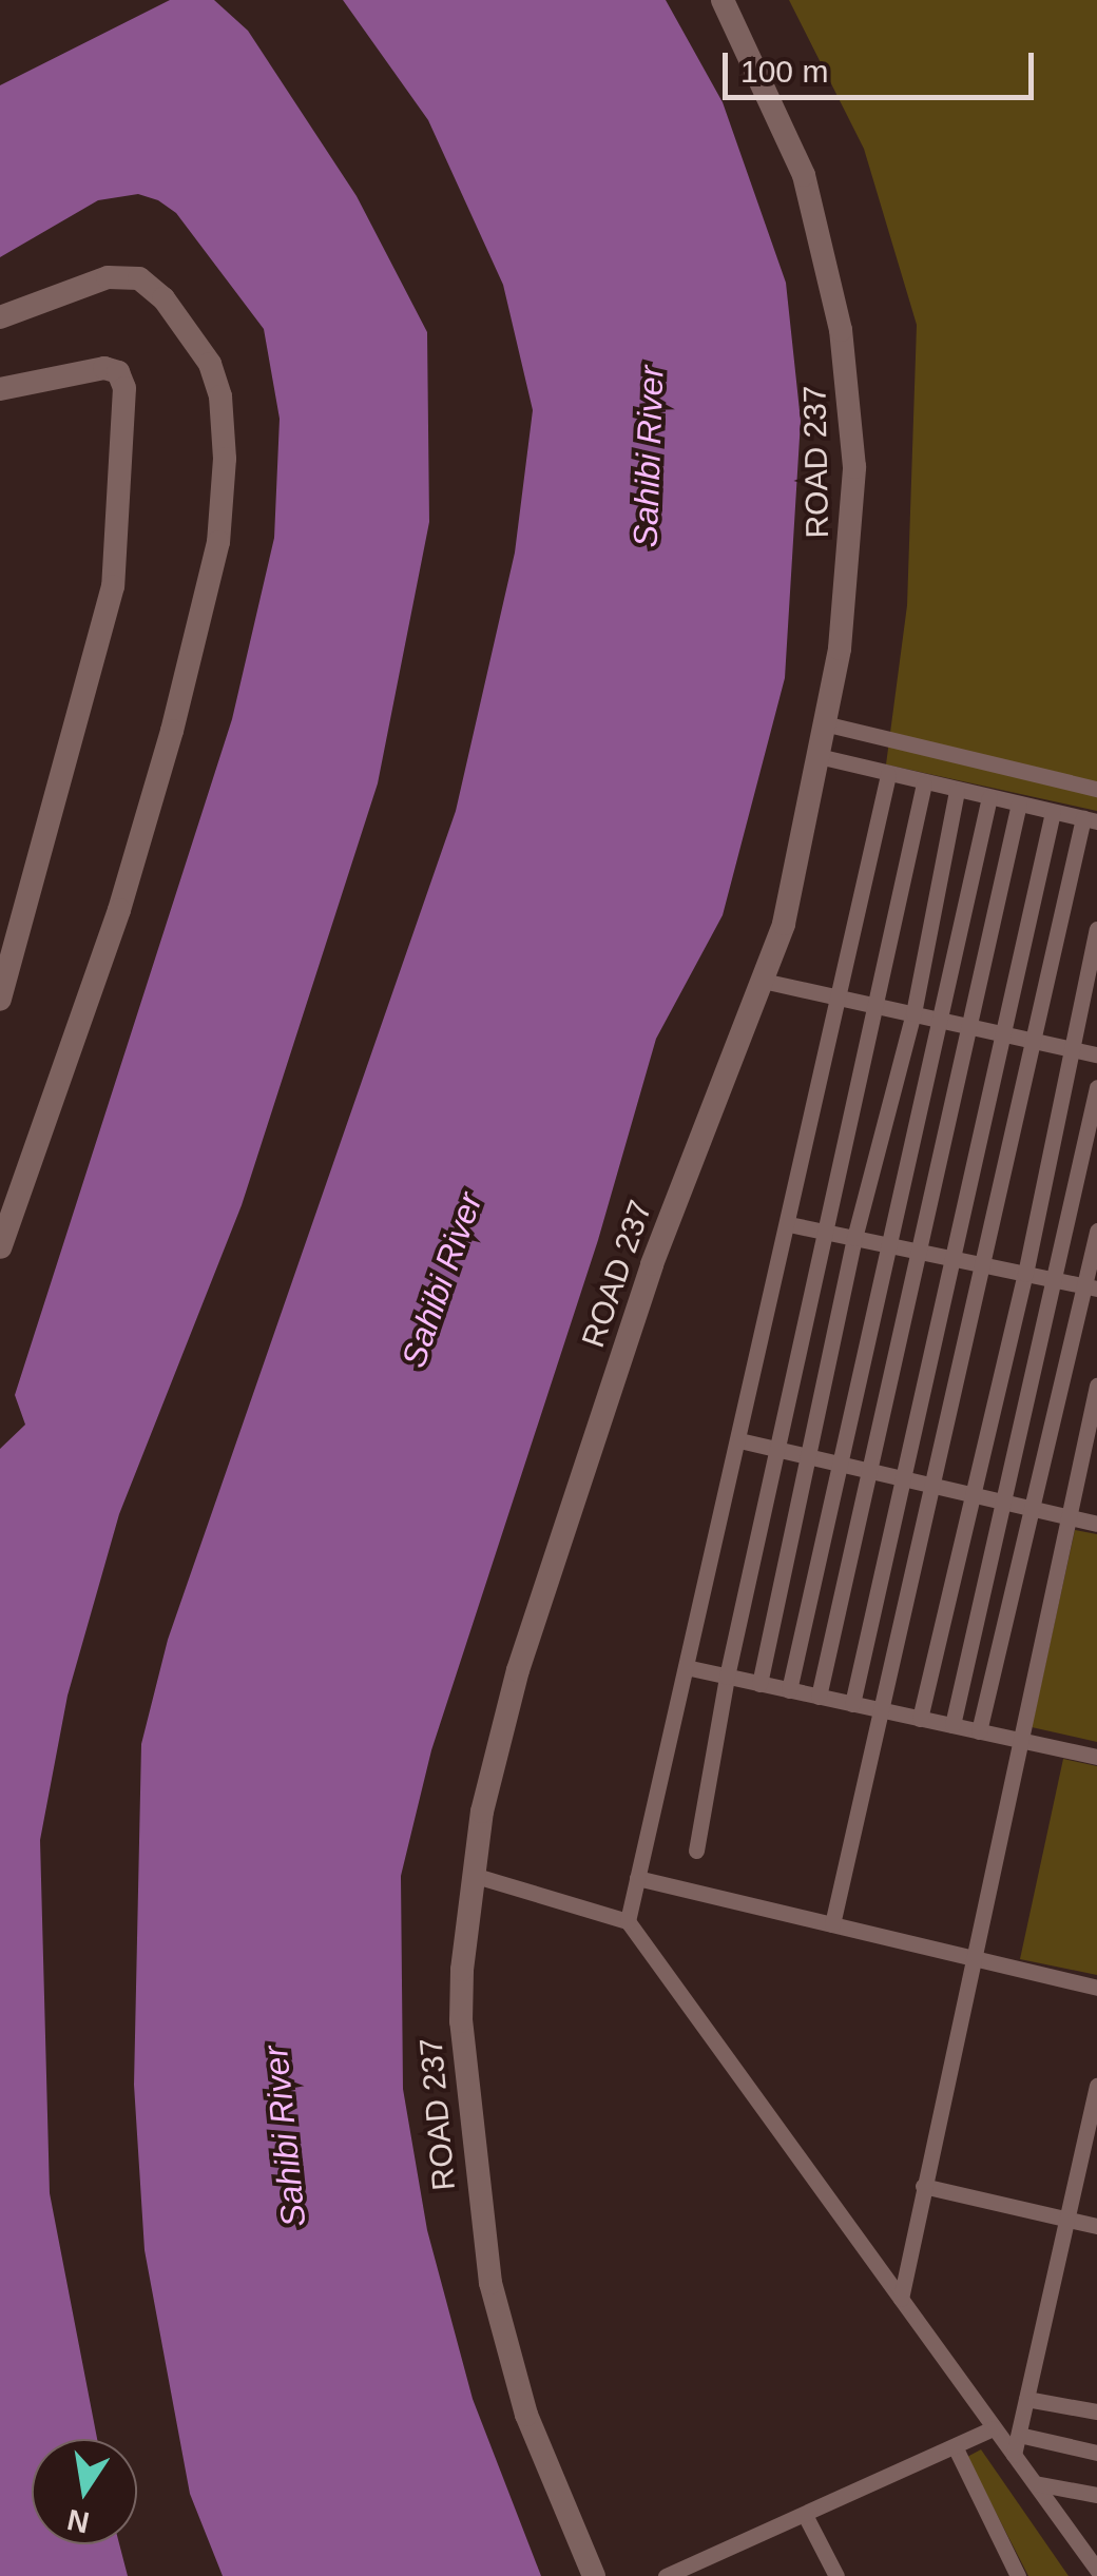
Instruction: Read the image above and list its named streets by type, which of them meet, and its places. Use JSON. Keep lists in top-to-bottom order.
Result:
{
  "streets": {
    "street": ["ROAD 237"]
  },
  "water": ["Sahibi River"],
  "scale_bar": "100 m",
  "north": "bottom"
}
